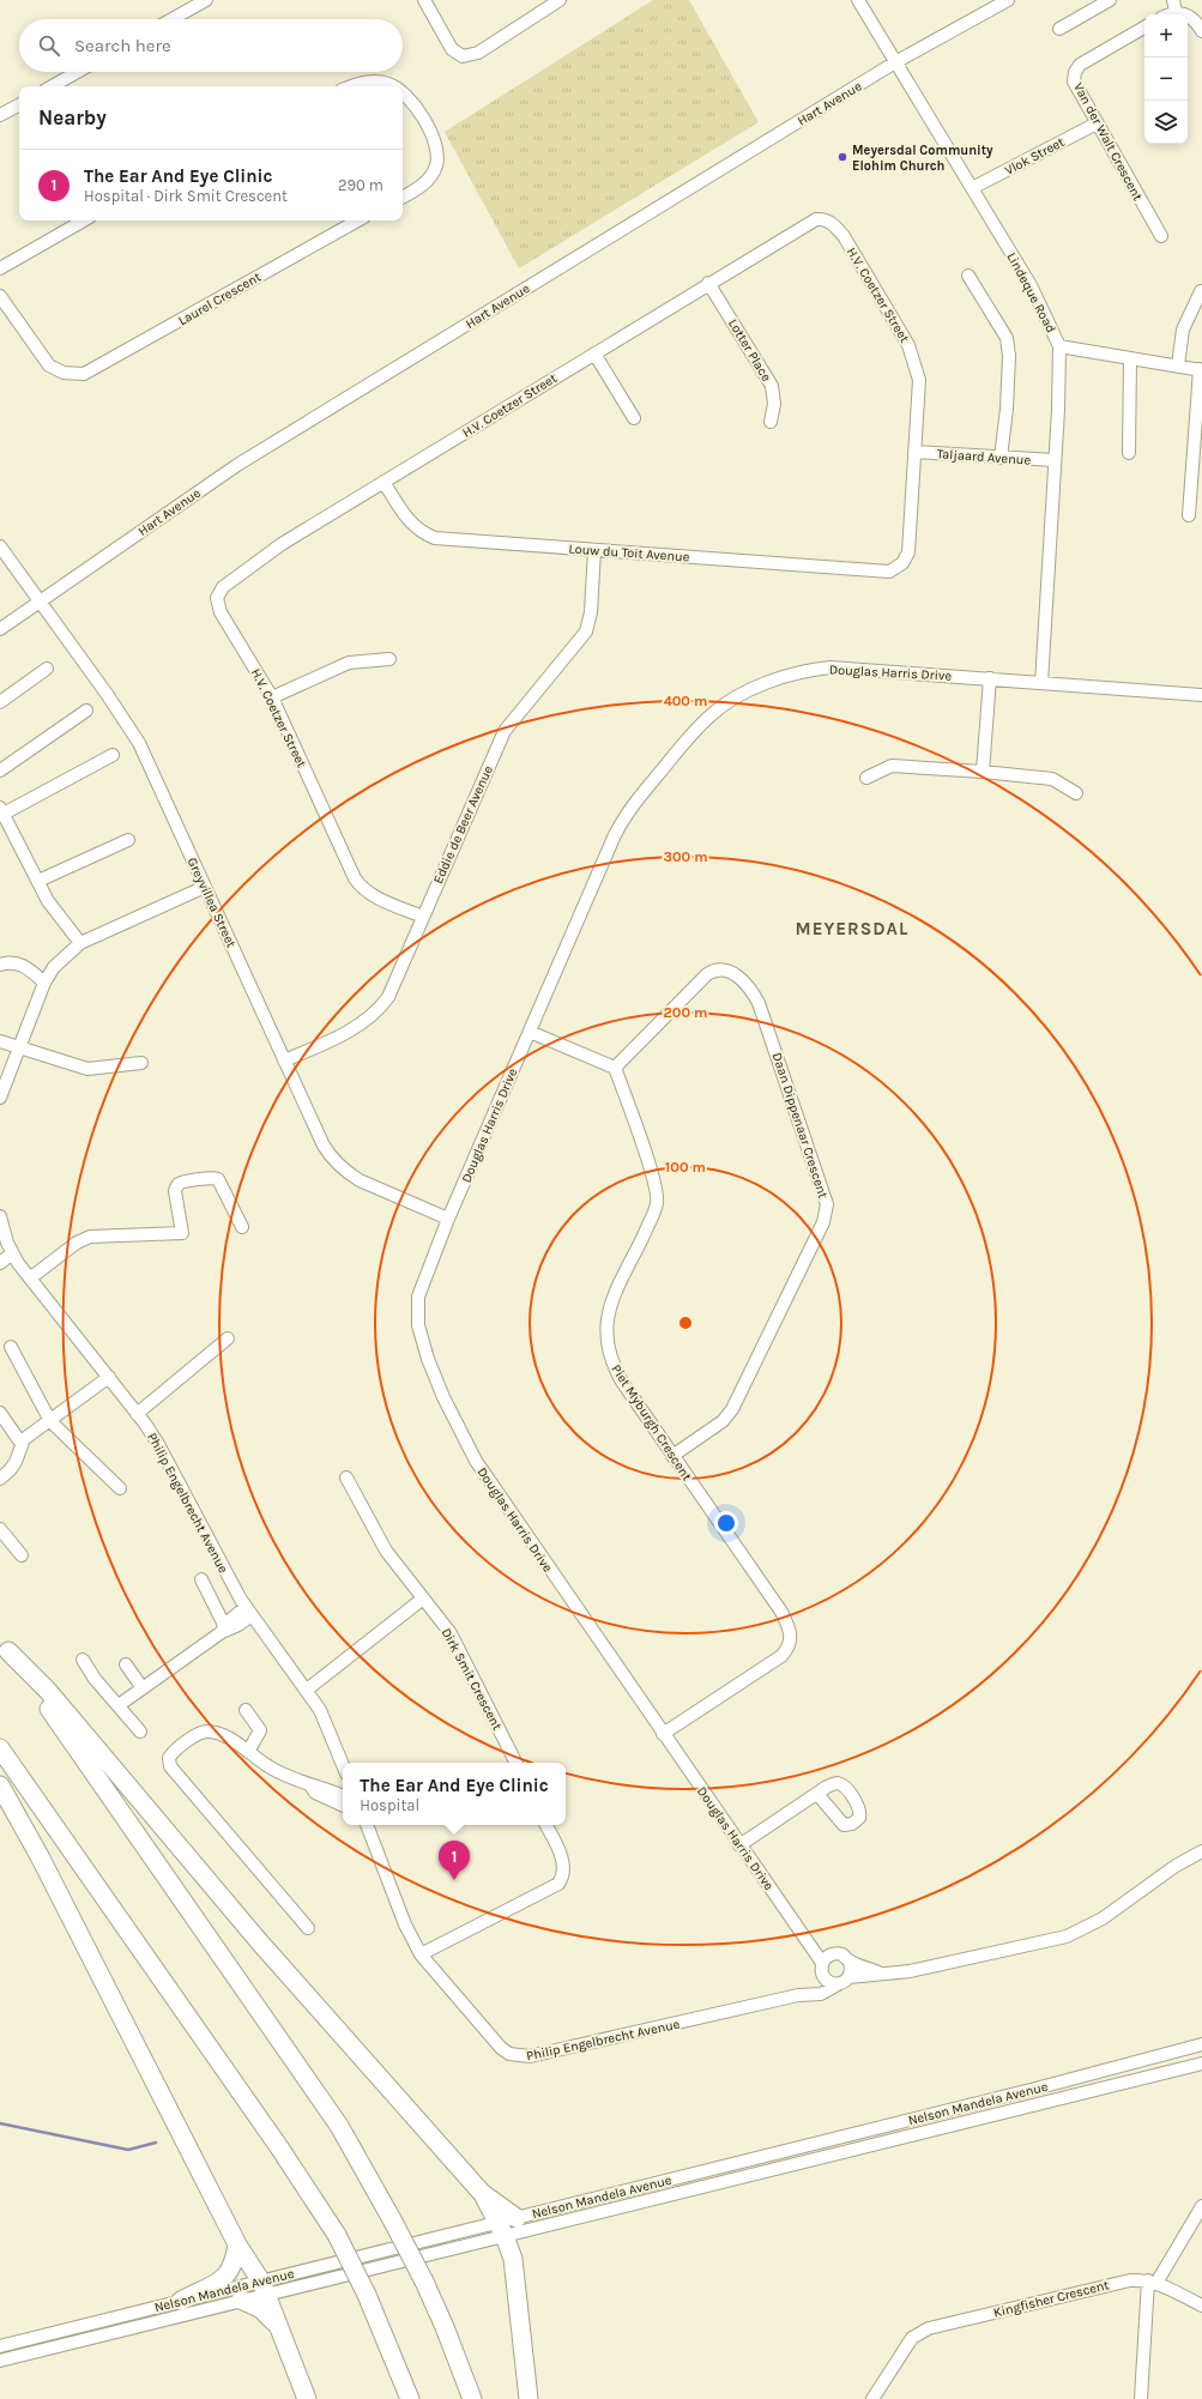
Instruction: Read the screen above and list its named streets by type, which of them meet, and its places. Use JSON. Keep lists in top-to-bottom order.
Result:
{
  "streets": {
    "street": [
      "Hart Avenue",
      "Van der Walt Crescent",
      "Vlok Street",
      "Lindeque Road",
      "H.V. Coetzer Street",
      "Laurel Crescent",
      "Lotter Place",
      "Taljaard Avenue",
      "Louw du Toit Avenue",
      "Douglas Harris Drive",
      "Eddie de Beer Avenue",
      "Greyvillea Street",
      "Daan Dippenaar Crescent",
      "Piet Myburgh Crescent",
      "Philip Engelbrecht Avenue",
      "Dirk Smit Crescent",
      "Nelson Mandela Avenue",
      "Kingfisher Crescent"
    ]
  },
  "crossings": [
    ["Hart Avenue", "Lindeque Road"],
    ["Hart Avenue", "Greyvillea Street"],
    ["Van der Walt Crescent", "Vlok Street"],
    ["Vlok Street", "Lindeque Road"],
    ["Lindeque Road", "Taljaard Avenue"],
    ["Lindeque Road", "Douglas Harris Drive"],
    ["H.V. Coetzer Street", "Lotter Place"],
    ["H.V. Coetzer Street", "Taljaard Avenue"],
    ["H.V. Coetzer Street", "Louw du Toit Avenue"],
    ["H.V. Coetzer Street", "Eddie de Beer Avenue"],
    ["Louw du Toit Avenue", "Eddie de Beer Avenue"],
    ["Douglas Harris Drive", "Greyvillea Street"],
    ["Douglas Harris Drive", "Piet Myburgh Crescent"],
    ["Douglas Harris Drive", "Philip Engelbrecht Avenue"],
    ["Eddie de Beer Avenue", "Greyvillea Street"],
    ["Daan Dippenaar Crescent", "Piet Myburgh Crescent"]
  ],
  "districts": ["MEYERSDAL"],
  "places": ["Meyersdal Community Elohim Church"],
  "page": {
    "map_buttons": ["+", "−"],
    "search": "Search here",
    "heading": "Nearby",
    "list": [
      {
        "mark": "1",
        "name": "The Ear And Eye Clinic",
        "note": "Hospital · Dirk Smit Crescent",
        "value": "290 m"
      }
    ],
    "popup": ["The Ear And Eye Clinic", "Hospital"],
    "pins": "1"
  },
  "rings": [
    "400 m",
    "300 m",
    "200 m",
    "100 m"
  ]
}
